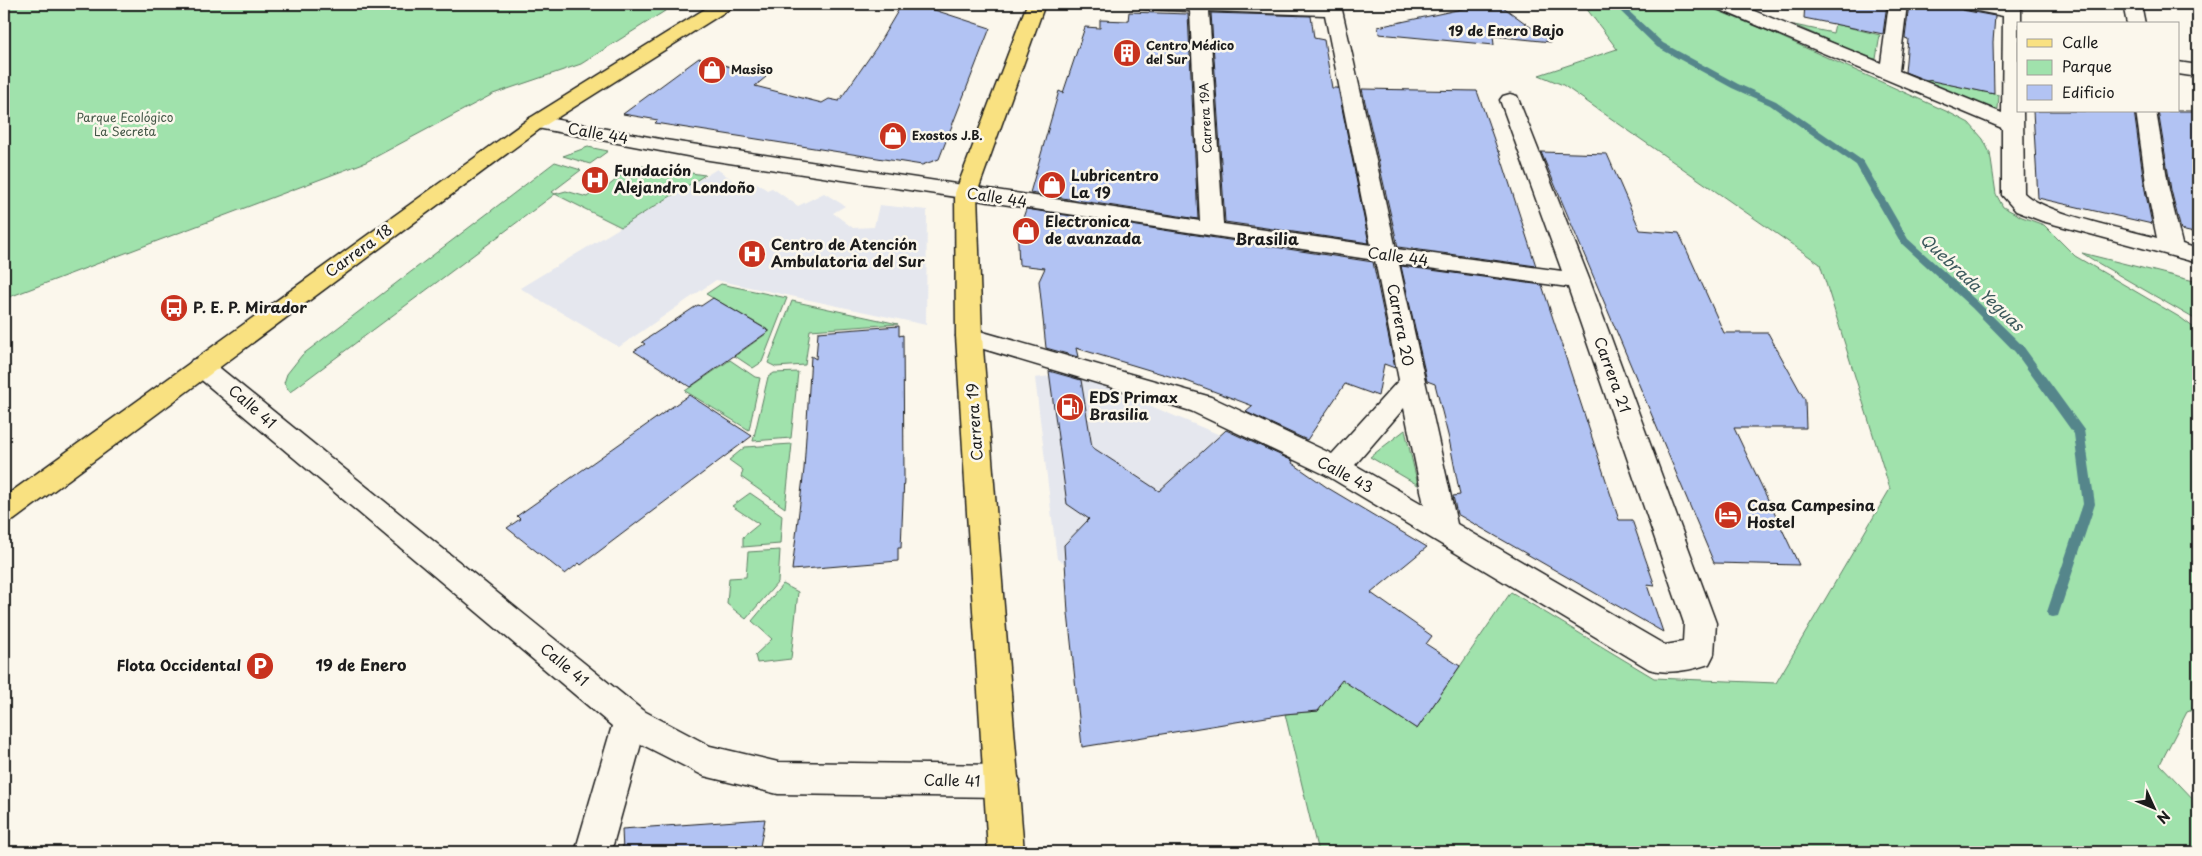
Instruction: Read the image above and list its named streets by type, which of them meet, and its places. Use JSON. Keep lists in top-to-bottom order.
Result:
{
  "streets": {
    "main road": ["Carrera 18", "Carrera 19"],
    "street": [
      "Carrera 19A",
      "Calle 44",
      "Carrera 20",
      "Carrera 21",
      "Calle 41",
      "Calle 43"
    ]
  },
  "crossings": [
    ["Carrera 19A", "Calle 44"],
    ["Calle 44", "Carrera 18"],
    ["Calle 44", "Carrera 20"],
    ["Calle 44", "Carrera 21"],
    ["Calle 44", "Carrera 19"],
    ["Carrera 18", "Calle 41"],
    ["Carrera 20", "Calle 43"],
    ["Carrera 21", "Calle 43"],
    ["Calle 41", "Carrera 19"],
    ["Carrera 19", "Calle 43"]
  ],
  "districts": ["19 de Enero Bajo", "Brasilia", "19 de Enero"],
  "water": ["Quebrada Yeguas"],
  "parks": ["Parque Ecológico La Secreta"],
  "places": {
    "building": ["Centro Médico del Sur"],
    "shop": [
      "Masiso",
      "Exostos J.B.",
      "Lubricentro La 19",
      "Electronica de avanzada"
    ],
    "hospital": ["Fundación Alejandro Londoño", "Centro de Atención Ambulatoria del Sur"],
    "bus stop": ["P. E. P. Mirador"],
    "fuel station": ["EDS Primax Brasilia"],
    "hotel": ["Casa Campesina Hostel"],
    "parking": ["Flota Occidental"]
  },
  "legend": ["Calle", "Parque", "Edificio"],
  "north": "bottom right"
}
